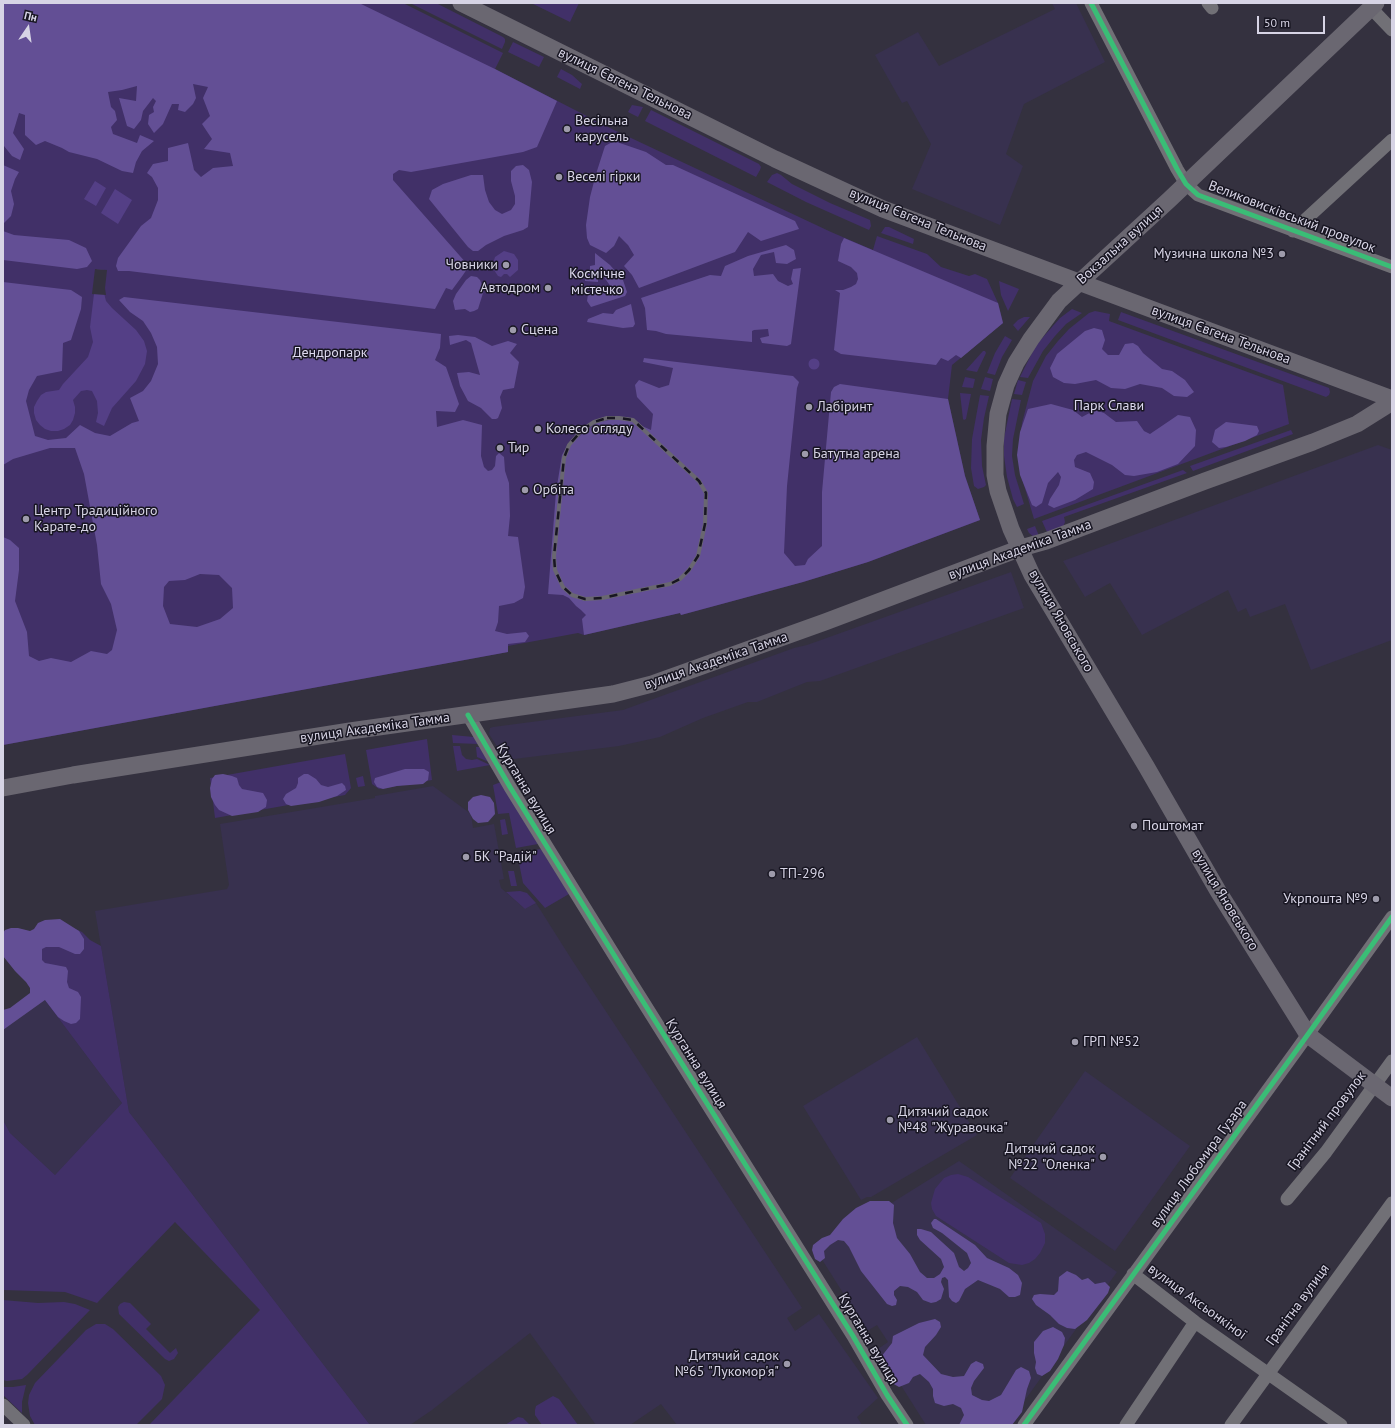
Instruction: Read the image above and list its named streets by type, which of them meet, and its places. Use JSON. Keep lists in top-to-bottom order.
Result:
{
  "streets": {
    "main road": [
      "вулиця Євгена Тельнова",
      "Вокзальна вулиця",
      "вулиця Академіка Тамма",
      "вулиця Яновського"
    ],
    "street": [
      "Великовисківський провулок",
      "Курганна вулиця",
      "Гранітний провулок",
      "вулиця Любомира Гузара",
      "вулиця Аксьонкіної",
      "Гранітна вулиця"
    ]
  },
  "crossings": [
    ["вулиця Євгена Тельнова", "Вокзальна вулиця"],
    ["вулиця Євгена Тельнова", "вулиця Академіка Тамма"],
    ["Великовисківський провулок", "Вокзальна вулиця"],
    ["Вокзальна вулиця", "вулиця Академіка Тамма"],
    ["Вокзальна вулиця", "вулиця Яновського"],
    ["вулиця Академіка Тамма", "вулиця Яновського"],
    ["вулиця Академіка Тамма", "Курганна вулиця"],
    ["вулиця Яновського", "Гранітний провулок"],
    ["вулиця Яновського", "вулиця Любомира Гузара"],
    ["вулиця Любомира Гузара", "вулиця Аксьонкіної"],
    ["вулиця Аксьонкіної", "Гранітна вулиця"]
  ],
  "parks": ["Космічне містечко", "Дендропарк", "Парк Слави"],
  "places": [
    "Весільна карусель",
    "Веселі гірки",
    "Музична школа №3",
    "Човники",
    "Автодром",
    "Сцена",
    "Лабіринт",
    "Колесо огляду",
    "Тир",
    "Батутна арена",
    "Орбіта",
    "Центр Традиційного Карате-до",
    "Поштомат",
    "БК \"Радій\"",
    "ТП-296",
    "Укрпошта №9",
    "ГРП №52",
    "Дитячий садок №48 \"Журавочка\"",
    "Дитячий садок №22 \"Оленка\"",
    "Дитячий садок №65 \"Лукомор'я\""
  ],
  "scale_bar": "50 m",
  "north": "top"
}
